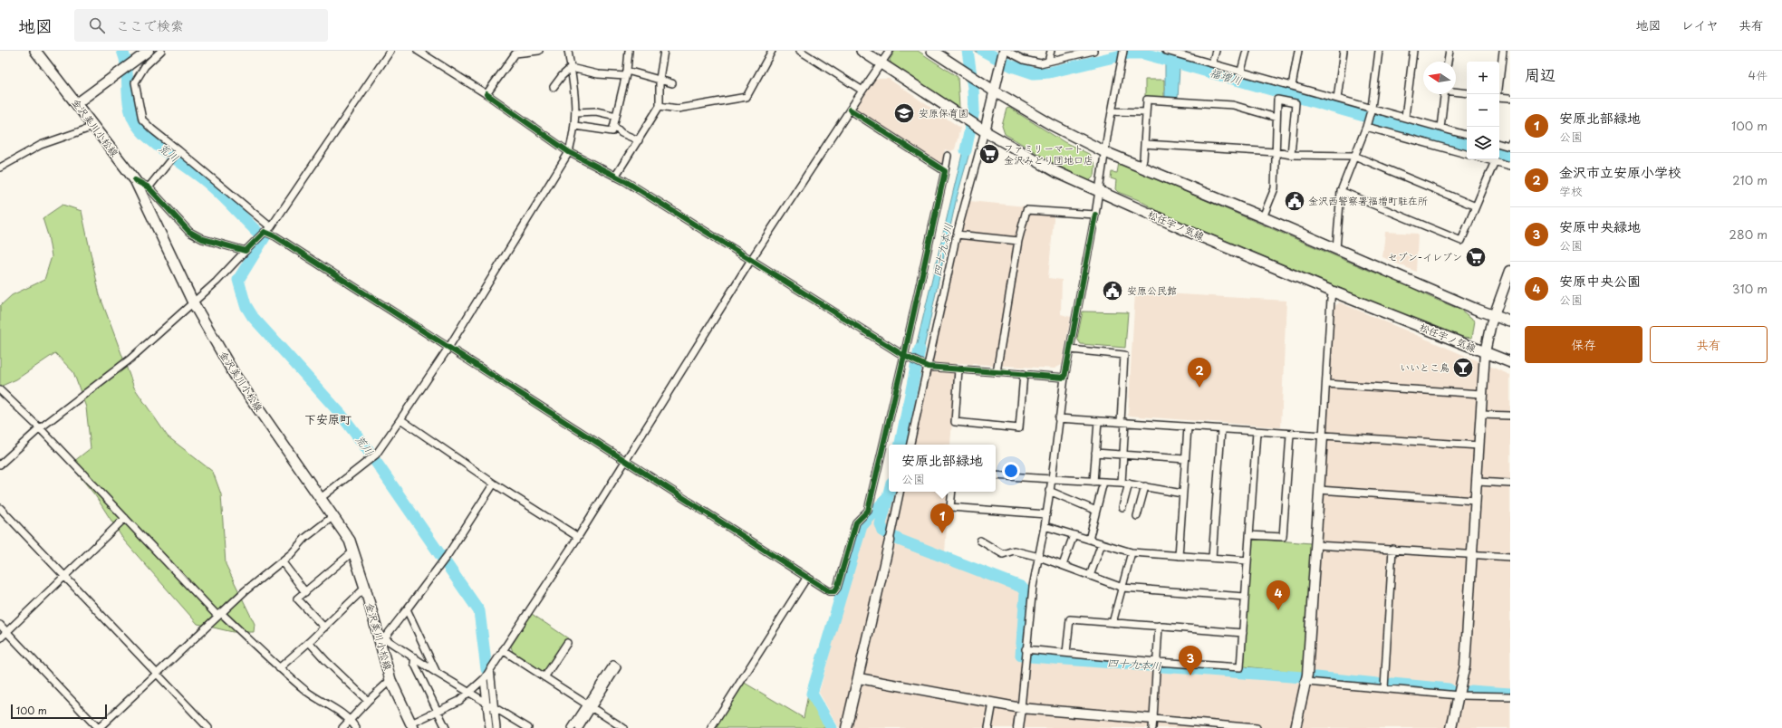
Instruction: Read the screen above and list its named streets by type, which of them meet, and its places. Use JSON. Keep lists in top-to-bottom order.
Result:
{
  "streets": {
    "main road": ["金沢美川小松線", "松任宇ノ気線"]
  },
  "districts": ["下安原町"],
  "water": ["福増川", "荒川", "四十九本川"],
  "places": {
    "school or university": ["安原保育園"],
    "supermarket": ["ファミリーマート 金沢みどり団地口店", "セブン-イレブン"],
    "public building": ["金沢西警察署福増町駐在所", "安原公民館"],
    "bar": ["いいとこ鳥"]
  },
  "scale_bar": "100 m",
  "north": "left",
  "page": {
    "header": "地図",
    "search": "ここで検索",
    "nav": ["地図", "レイヤ", "共有"],
    "heading": ["周辺", "4件"],
    "map_buttons": ["+", "−"],
    "list": [
      {
        "mark": "1",
        "name": "安原北部緑地",
        "note": "公園",
        "value": "100 m"
      },
      {
        "mark": "2",
        "name": "金沢市立安原小学校",
        "note": "学校",
        "value": "210 m"
      },
      {
        "mark": "3",
        "name": "安原中央緑地",
        "note": "公園",
        "value": "280 m"
      },
      {
        "mark": "4",
        "name": "安原中央公園",
        "note": "公園",
        "value": "310 m"
      }
    ],
    "buttons": ["保存", "共有"],
    "pins": [
      "2",
      "1",
      "4",
      "3"
    ],
    "popup": ["安原北部緑地", "公園"],
    "scale": "100 m"
  }
}
